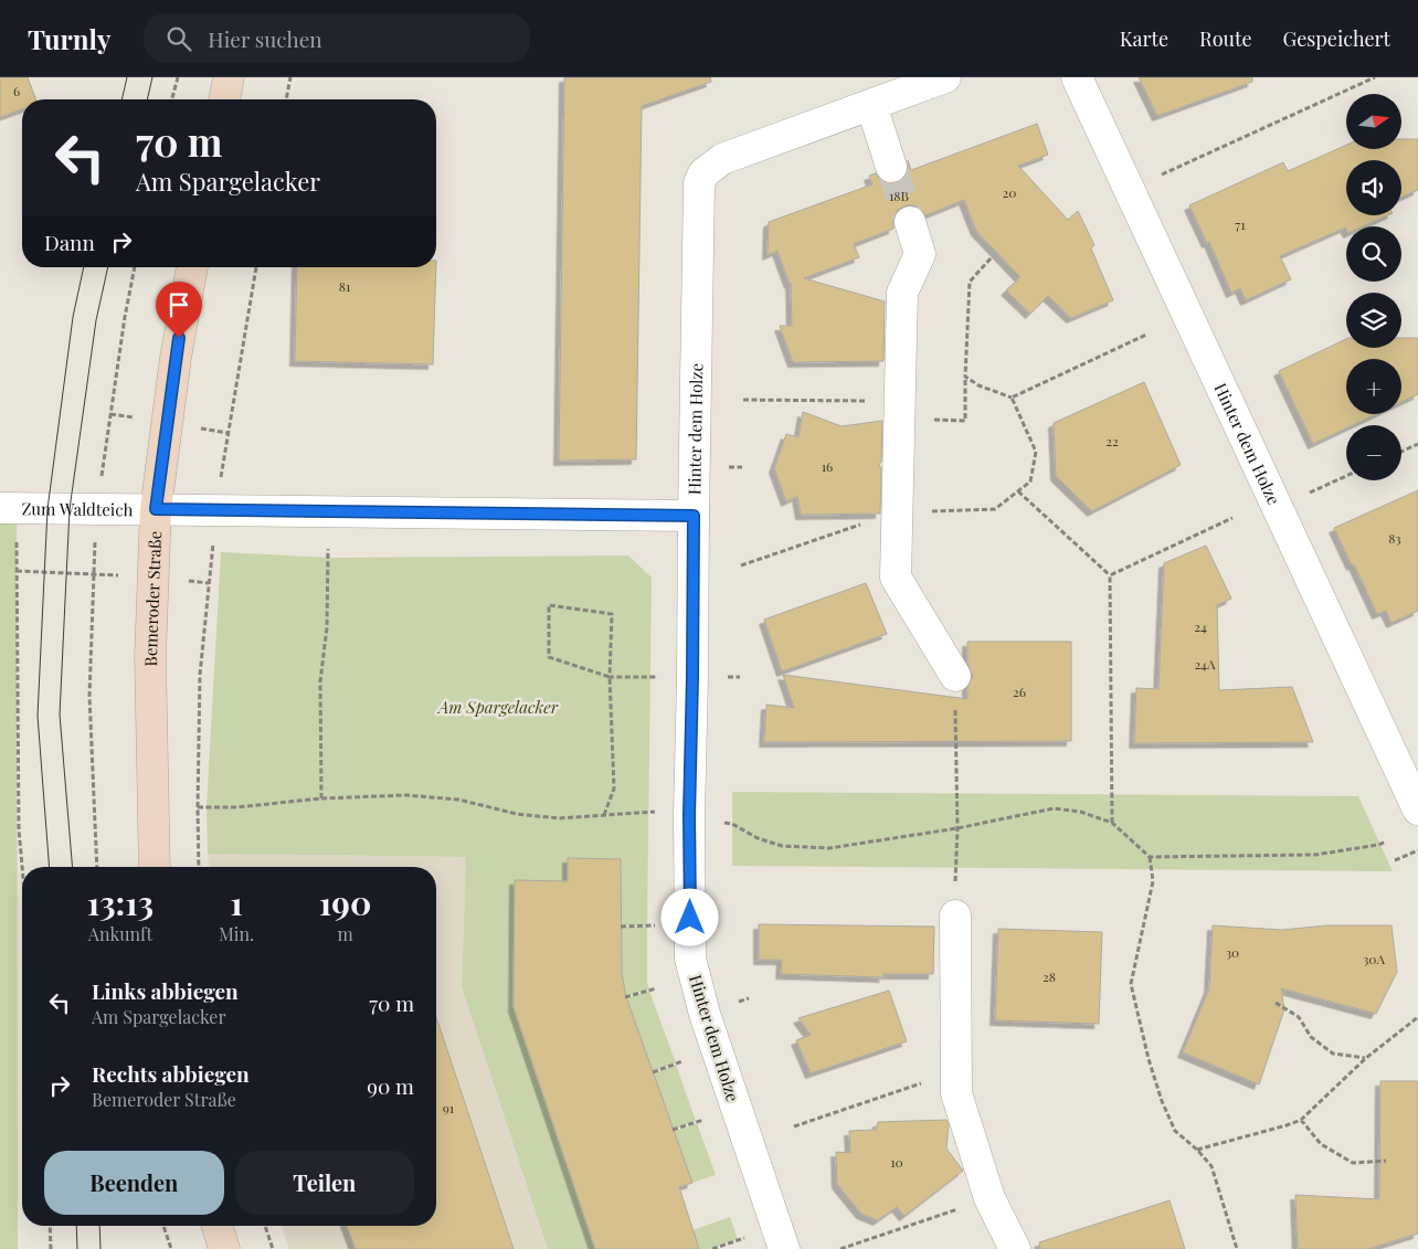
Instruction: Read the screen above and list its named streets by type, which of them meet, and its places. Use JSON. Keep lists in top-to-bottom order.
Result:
{
  "streets": {
    "main road": ["Bemeroder Straße"],
    "street": ["Hinter dem Holze", "Zum Waldteich"]
  },
  "crossings": [
    ["Zum Waldteich", "Bemeroder Straße"]
  ],
  "parks": ["Am Spargelacker"],
  "house_numbers": [
    "6",
    "20",
    "18B",
    "71",
    "81",
    "22",
    "16",
    "83",
    "24",
    "24A",
    "26",
    "30",
    "30A",
    "28",
    "91",
    "10"
  ],
  "north": "right",
  "page": {
    "header": "Turnly",
    "search": "Hier suchen",
    "nav": ["Karte", "Route", "Gespeichert"],
    "map_buttons": ["+", "−"],
    "turn": ["70 m", "Am Spargelacker"],
    "then": "Dann",
    "eta": [
      "13:13",
      "Ankunft",
      "1",
      "Min.",
      "190",
      "m"
    ],
    "list": [
      {
        "name": "Links abbiegen",
        "note": "Am Spargelacker",
        "value": "70 m"
      },
      {
        "name": "Rechts abbiegen",
        "note": "Bemeroder Straße",
        "value": "90 m"
      }
    ],
    "buttons": ["Beenden", "Teilen"]
  }
}
